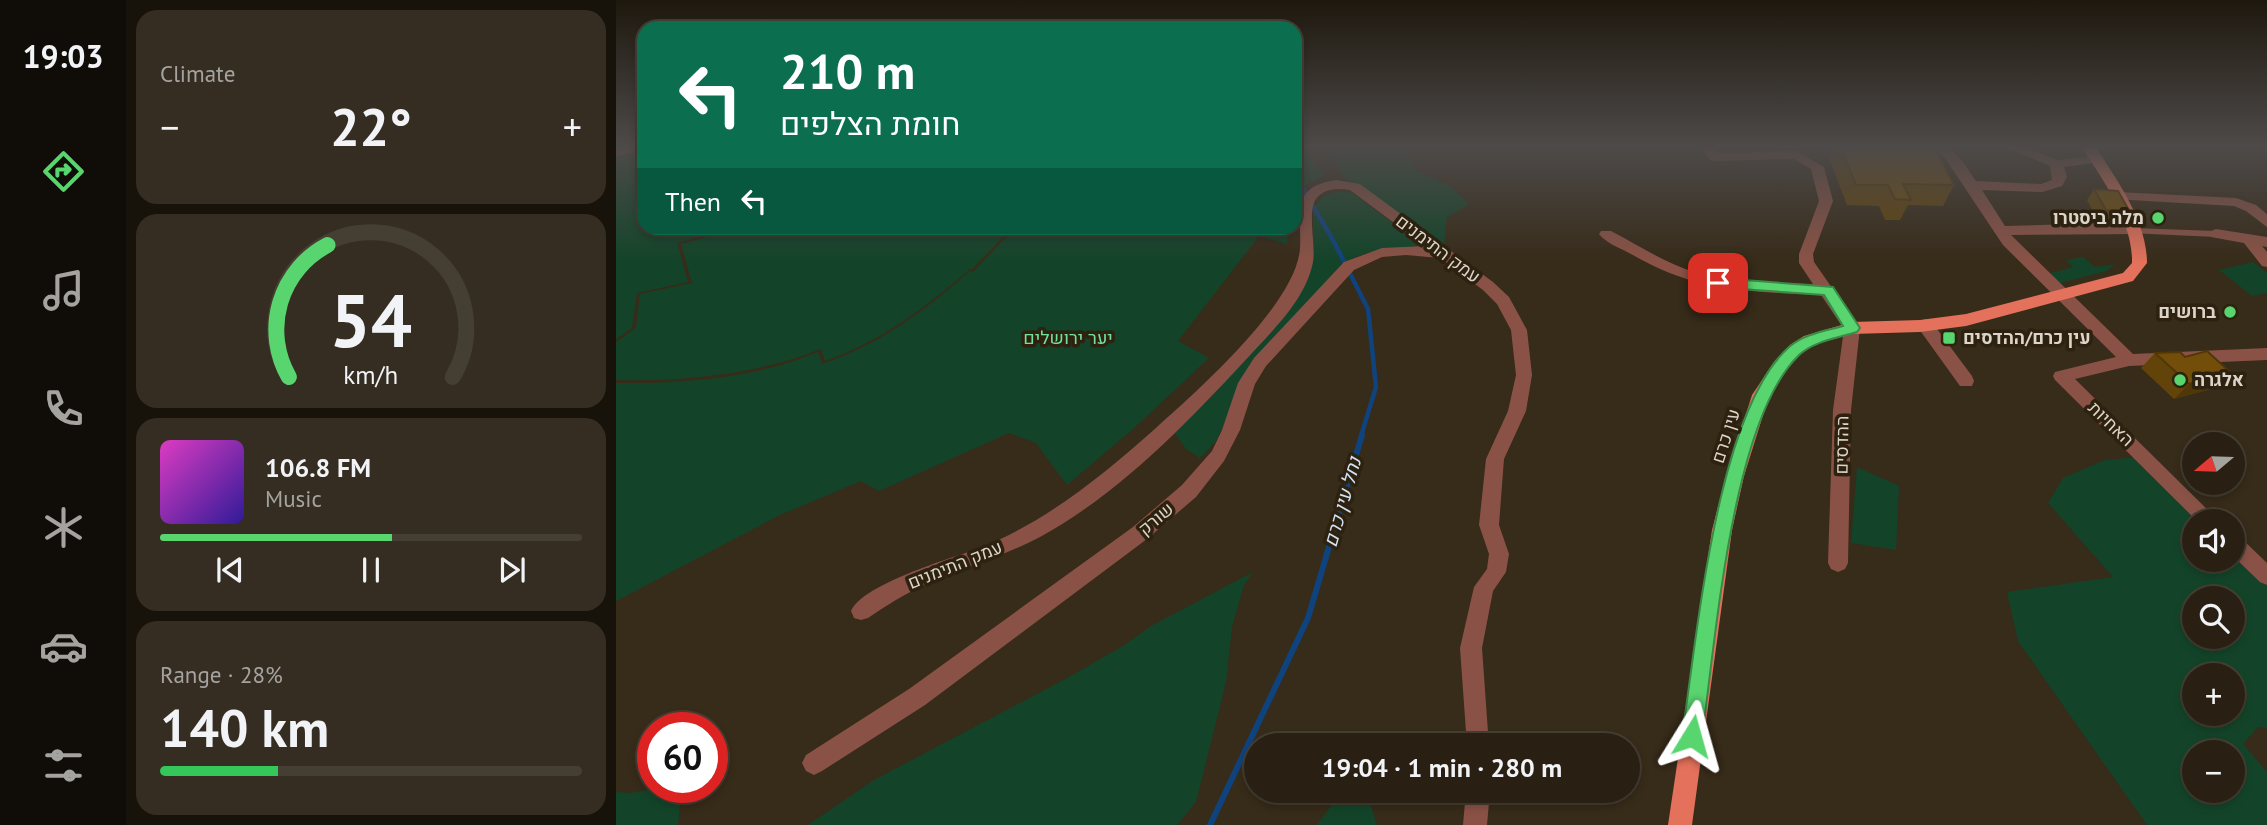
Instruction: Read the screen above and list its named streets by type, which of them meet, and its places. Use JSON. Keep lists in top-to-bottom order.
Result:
{
  "streets": {
    "main road": ["עין כרם"],
    "street": [
      "עמק התימנים",
      "האחיות",
      "ההדסים",
      "שורק"
    ]
  },
  "crossings": [
    ["עמק התימנים", "שורק"],
    ["עין כרם", "ההדסים"]
  ],
  "water": ["נחל עין כרם"],
  "parks": ["יער ירושלים"],
  "places": {
    "other": ["מלה ביסטרו", "ברושים", "אלגרה"],
    "transit": ["עין כרם/ההדסים"]
  },
  "north": "left",
  "page": {
    "tabs": "19:03",
    "tile": [
      "Climate",
      ["Range · 28%", "140 km"]
    ],
    "turn": ["210 m", "חומת הצלפים"],
    "heat": ["−", "22°", "+"],
    "then": "Then",
    "map_buttons": ["+", "−"],
    "song": ["106.8 FM", "Music"],
    "limit": "60",
    "trip": "19:04 · 1 min · 280 m",
    "gauge": ["54", "km/h"]
  }
}
